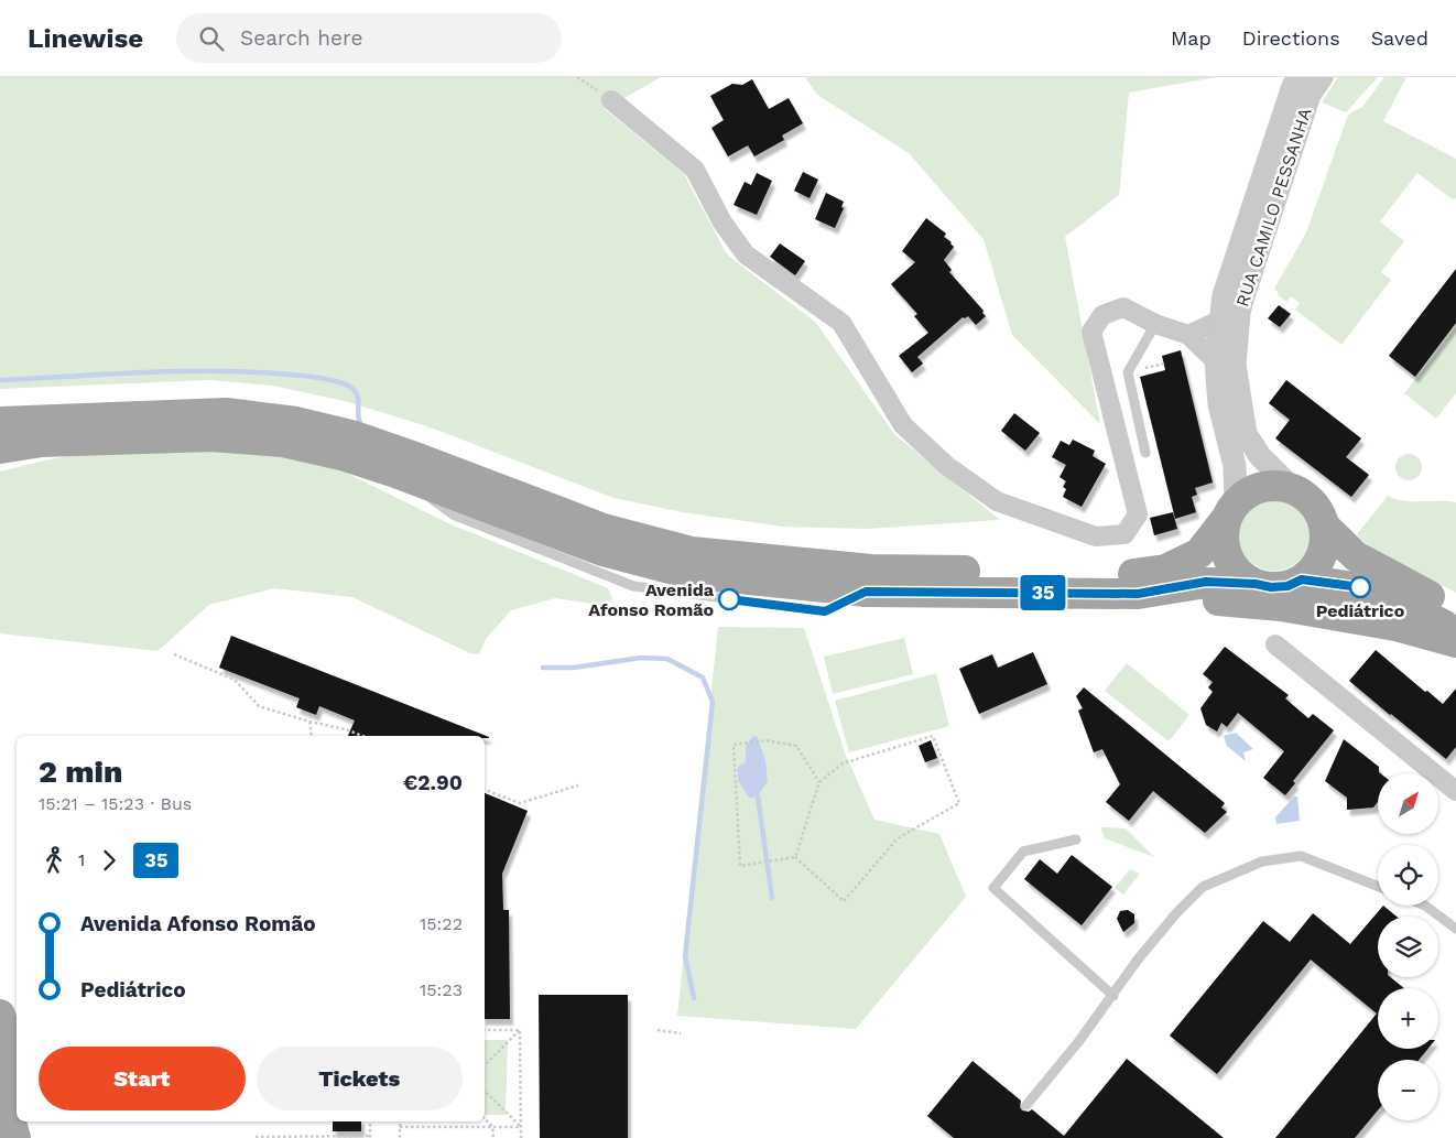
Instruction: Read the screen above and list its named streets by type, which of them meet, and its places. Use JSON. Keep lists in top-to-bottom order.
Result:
{
  "streets": {
    "street": ["RUA CAMILO PESSANHA"]
  },
  "places": ["Pediátrico", "Avenida Afonso Romão"],
  "lines": ["bus line 35"],
  "north": "top right",
  "page": {
    "header": "Linewise",
    "search": "Search here",
    "nav": ["Map", "Directions", "Saved"],
    "on_map": "35",
    "heading": ["2 min", "15:21 – 15:23 · Bus", "€2.90"],
    "map_buttons": ["+", "−"],
    "legs": ["1", "35"],
    "list": [
      {
        "name": "Avenida Afonso Romão",
        "value": "15:22"
      },
      {
        "name": "Pediátrico",
        "value": "15:23"
      }
    ],
    "buttons": ["Start", "Tickets"]
  }
}
